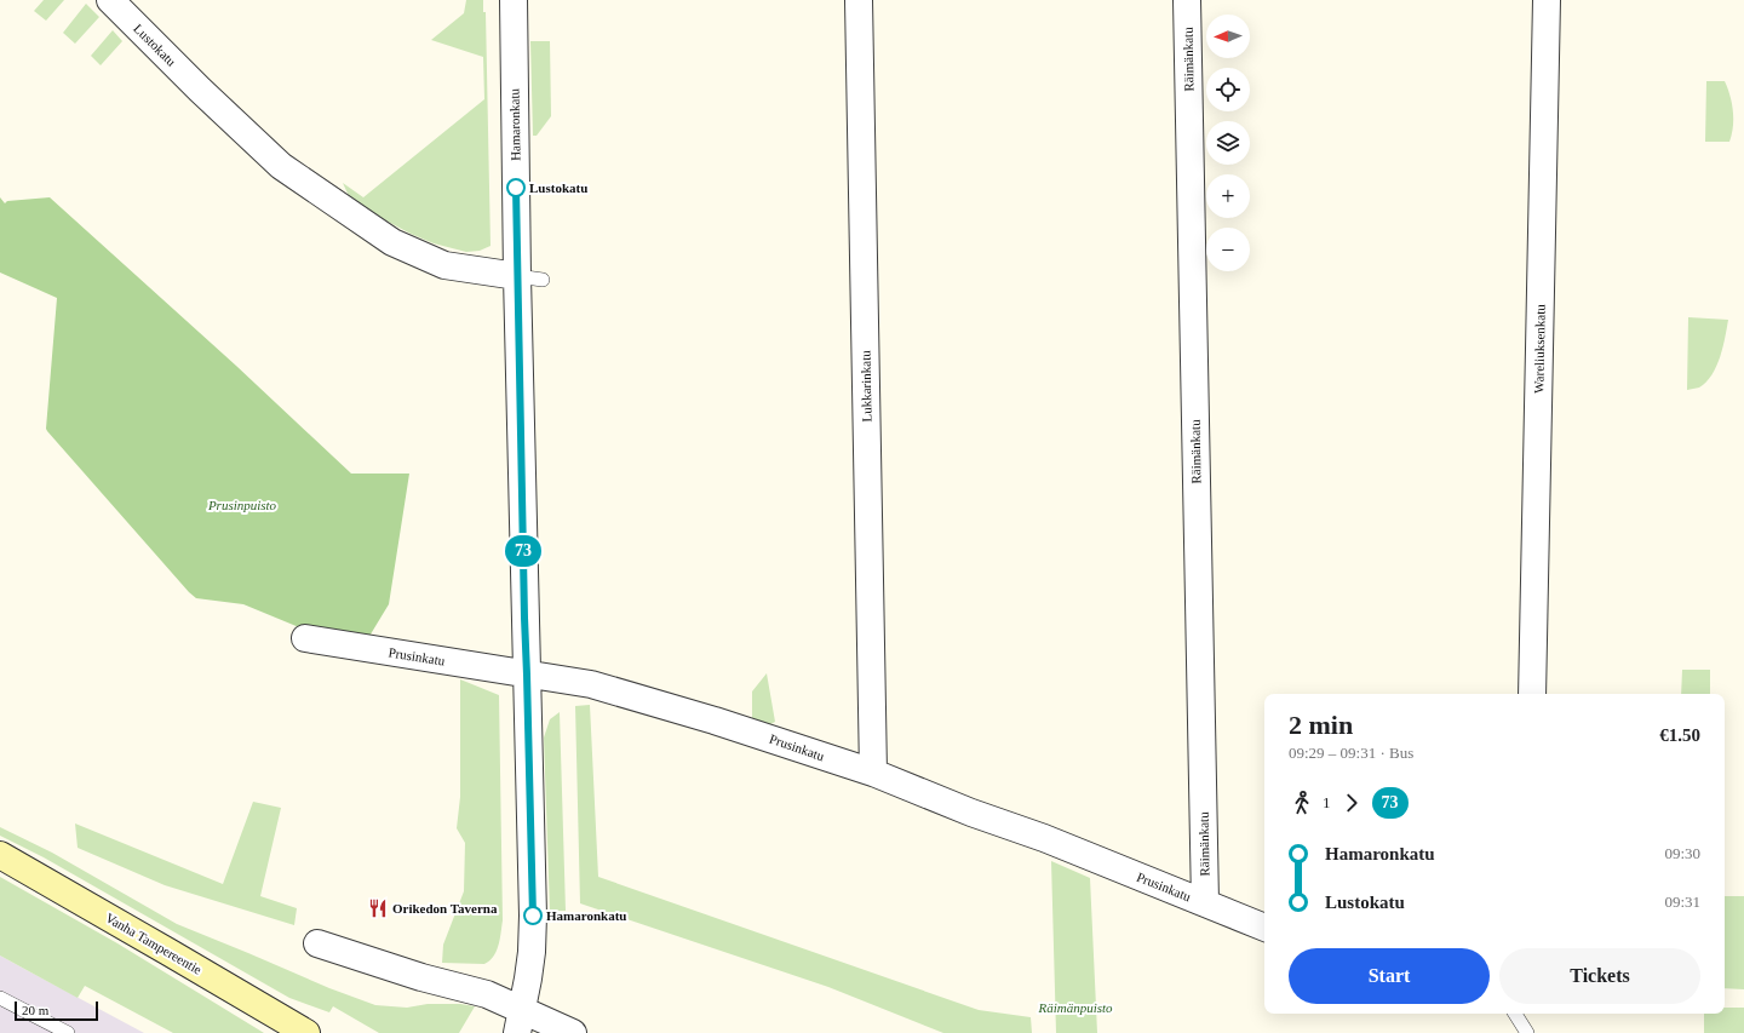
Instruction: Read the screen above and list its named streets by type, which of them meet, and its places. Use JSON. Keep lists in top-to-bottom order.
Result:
{
  "streets": {
    "main road": ["Vanha Tampereentie"],
    "street": [
      "Lustokatu",
      "Räimänkatu",
      "Hamaronkatu",
      "Wareliuksenkatu",
      "Lukkarinkatu",
      "Prusinkatu"
    ]
  },
  "crossings": [
    ["Lustokatu", "Hamaronkatu"],
    ["Räimänkatu", "Prusinkatu"],
    ["Hamaronkatu", "Prusinkatu"],
    ["Lukkarinkatu", "Prusinkatu"]
  ],
  "parks": ["Prusinpuisto", "Räimänpuisto"],
  "places": {
    "other": ["Lustokatu", "Hamaronkatu"],
    "restaurant": ["Orikedon Taverna"]
  },
  "lines": ["bus line 73"],
  "scale_bar": "20 m",
  "north": "left",
  "page": {
    "on_map": "73",
    "map_buttons": ["+", "−"],
    "heading": ["2 min", "09:29 – 09:31 · Bus", "€1.50"],
    "legs": ["1", "73"],
    "list": [
      {
        "name": "Hamaronkatu",
        "value": "09:30"
      },
      {
        "name": "Lustokatu",
        "value": "09:31"
      }
    ],
    "buttons": ["Start", "Tickets"],
    "scale": "20 m"
  }
}
